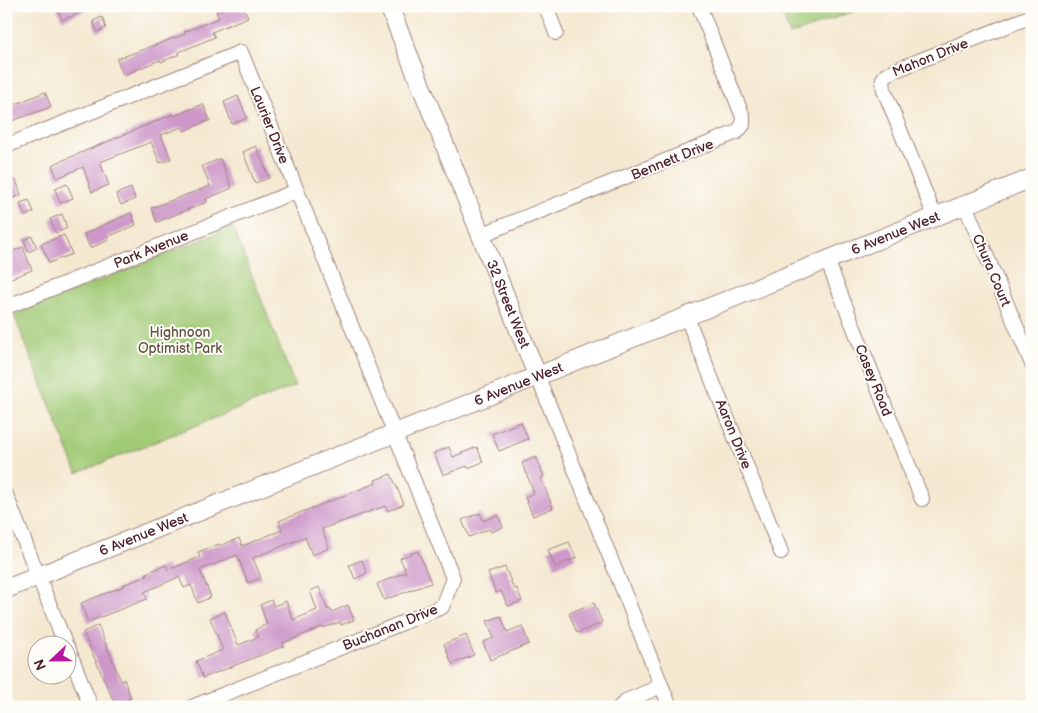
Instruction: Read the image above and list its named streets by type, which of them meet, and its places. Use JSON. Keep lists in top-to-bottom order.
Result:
{
  "streets": {
    "street": [
      "Mahon Drive",
      "Laurier Drive",
      "Bennett Drive",
      "6 Avenue West",
      "Park Avenue",
      "Chura Court",
      "32 Street West",
      "Casey Road",
      "Aaron Drive",
      "Buchanan Drive"
    ]
  },
  "crossings": [
    ["Mahon Drive", "6 Avenue West"],
    ["Laurier Drive", "6 Avenue West"],
    ["Laurier Drive", "Park Avenue"],
    ["Laurier Drive", "Buchanan Drive"],
    ["Bennett Drive", "32 Street West"],
    ["6 Avenue West", "Chura Court"],
    ["6 Avenue West", "32 Street West"],
    ["6 Avenue West", "Casey Road"],
    ["6 Avenue West", "Aaron Drive"],
    ["6 Avenue West", "Buchanan Drive"]
  ],
  "parks": ["Highnoon Optimist Park"],
  "north": "left"
}
